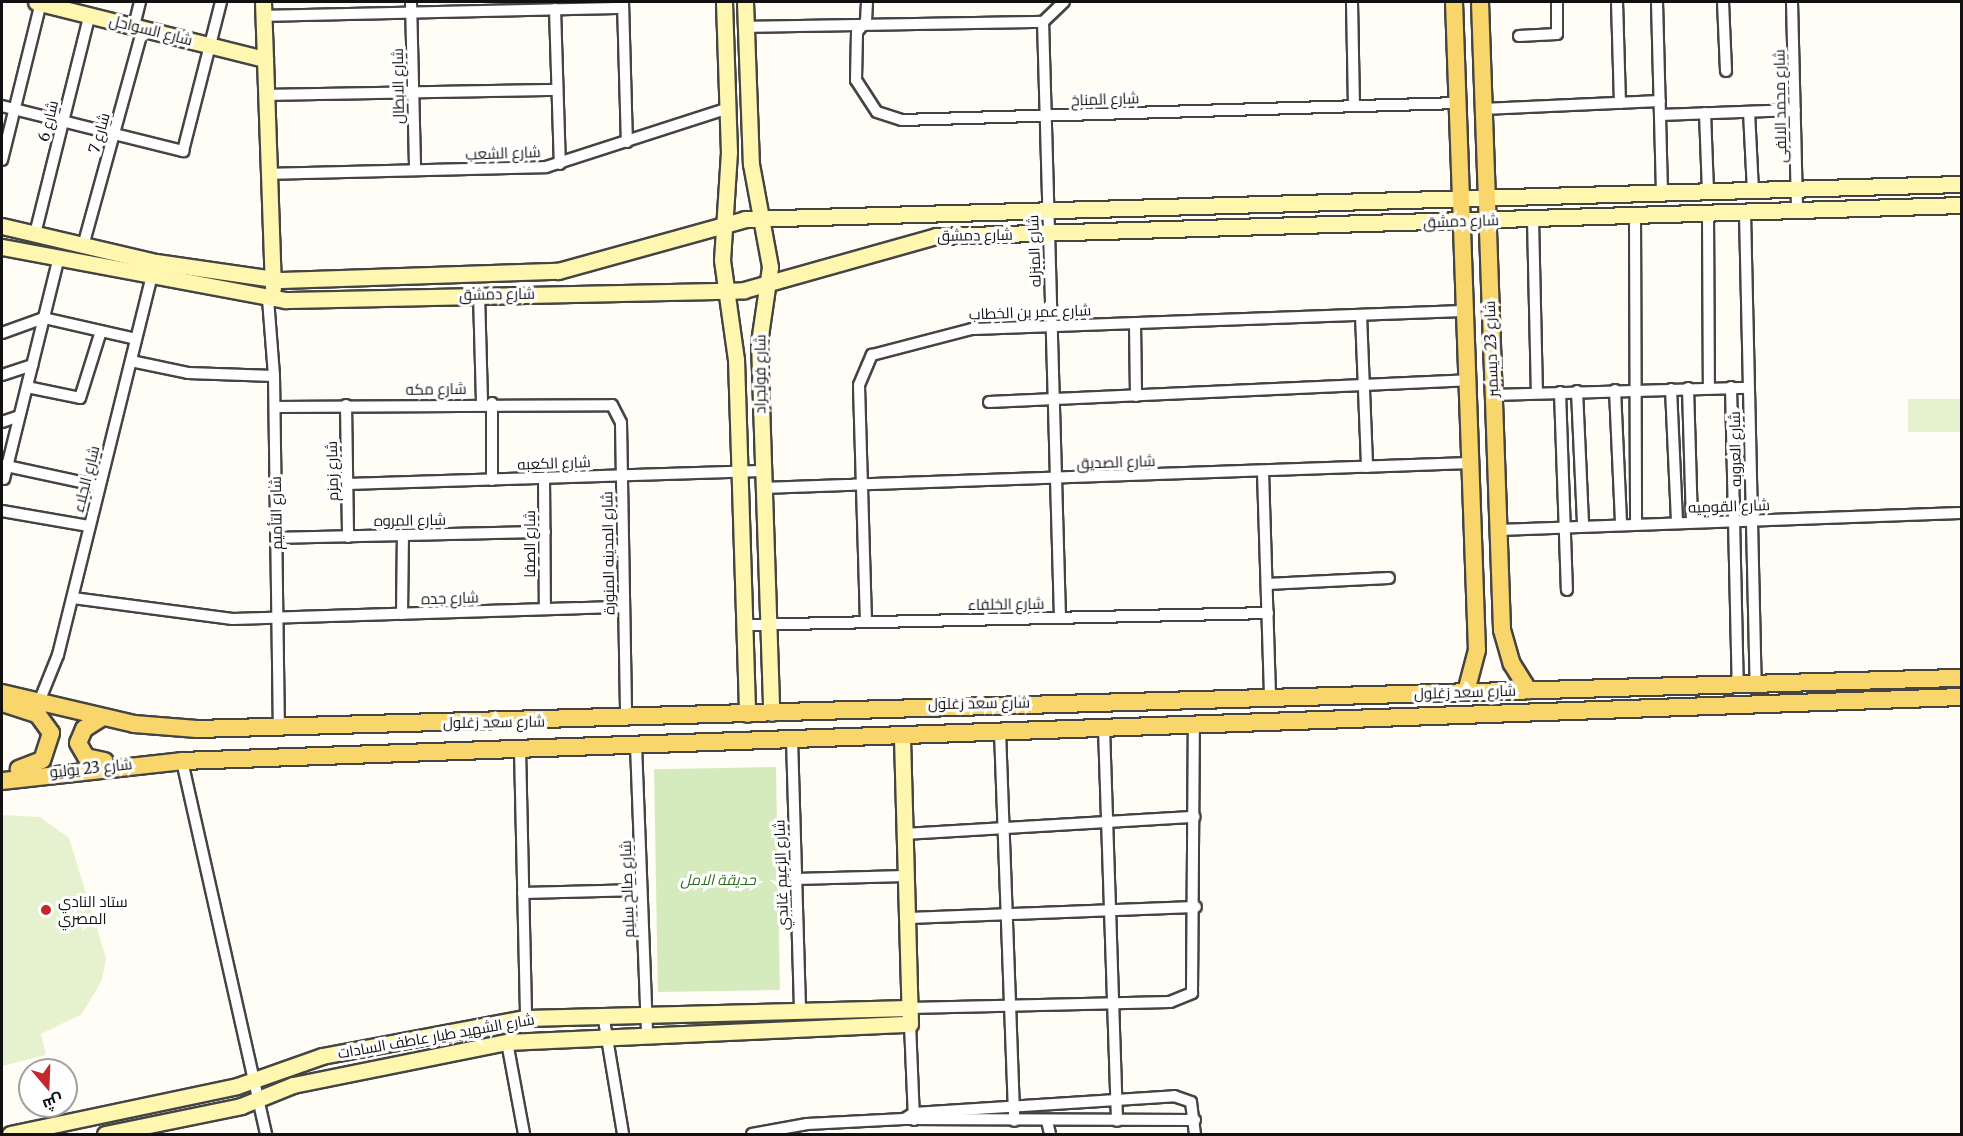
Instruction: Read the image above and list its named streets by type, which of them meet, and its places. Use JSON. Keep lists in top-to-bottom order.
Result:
{
  "streets": {
    "main road": ["شارع 23 ديسمبر", "شارع سعد زغلول", "شارع 23 يوليو"],
    "street": [
      "شارع السواحل",
      "شارع الابطال",
      "شارع المناخ",
      "شارع محمد الالفى",
      "شارع 6",
      "شارع 7",
      "شارع الشعب",
      "شارع دمشق",
      "شارع المنزله",
      "شارع عمر بن الخطاب",
      "شارع فولجراد",
      "شارع مكه",
      "شارع العروبه",
      "شارع الصديق",
      "شارع الكعبه",
      "شارع زمزم",
      "شارع الجلاء",
      "شارع القوميه",
      "شارع التأميم",
      "شارع المروه",
      "شارع الصفا",
      "شارع المدينه المنورة",
      "شارع جده",
      "شارع الخلفاء",
      "شارع الزعيم غاندي",
      "شارع صالح سليم",
      "شارع الشهيد طيار عاطف السادات"
    ]
  },
  "crossings": [
    ["شارع السواحل", "شارع 6"],
    ["شارع السواحل", "شارع 7"],
    ["شارع السواحل", "شارع التأميم"],
    ["شارع الابطال", "شارع الشعب"],
    ["شارع المناخ", "شارع المنزله"],
    ["شارع المناخ", "شارع 23 ديسمبر"],
    ["شارع محمد الالفى", "شارع دمشق"],
    ["شارع 6", "شارع دمشق"],
    ["شارع 7", "شارع دمشق"],
    ["شارع الشعب", "شارع فولجراد"],
    ["شارع الشعب", "شارع التأميم"],
    ["شارع دمشق", "شارع المنزله"],
    ["شارع دمشق", "شارع 23 ديسمبر"],
    ["شارع دمشق", "شارع فولجراد"],
    ["شارع دمشق", "شارع العروبه"],
    ["شارع دمشق", "شارع الجلاء"],
    ["شارع دمشق", "شارع التأميم"],
    ["شارع المنزله", "شارع عمر بن الخطاب"],
    ["شارع المنزله", "شارع الصديق"],
    ["شارع المنزله", "شارع الخلفاء"],
    ["شارع عمر بن الخطاب", "شارع 23 ديسمبر"],
    ["شارع عمر بن الخطاب", "شارع الصديق"],
    ["شارع عمر بن الخطاب", "شارع الخلفاء"],
    ["شارع 23 ديسمبر", "شارع الصديق"],
    ["شارع 23 ديسمبر", "شارع القوميه"],
    ["شارع 23 ديسمبر", "شارع سعد زغلول"],
    ["شارع فولجراد", "شارع الصديق"],
    ["شارع فولجراد", "شارع الكعبه"],
    ["شارع فولجراد", "شارع الخلفاء"],
    ["شارع فولجراد", "شارع سعد زغلول"],
    ["شارع مكه", "شارع زمزم"],
    ["شارع مكه", "شارع التأميم"],
    ["شارع مكه", "شارع المدينه المنورة"],
    ["شارع العروبه", "شارع القوميه"],
    ["شارع العروبه", "شارع سعد زغلول"],
    ["شارع الكعبه", "شارع زمزم"],
    ["شارع الكعبه", "شارع الصفا"],
    ["شارع الكعبه", "شارع المدينه المنورة"],
    ["شارع زمزم", "شارع المروه"],
    ["شارع الجلاء", "شارع جده"],
    ["شارع الجلاء", "شارع سعد زغلول"],
    ["شارع التأميم", "شارع المروه"],
    ["شارع التأميم", "شارع جده"],
    ["شارع التأميم", "شارع سعد زغلول"],
    ["شارع المروه", "شارع الصفا"],
    ["شارع الصفا", "شارع جده"],
    ["شارع المدينه المنورة", "شارع جده"],
    ["شارع المدينه المنورة", "شارع سعد زغلول"],
    ["شارع سعد زغلول", "شارع 23 يوليو"],
    ["شارع سعد زغلول", "شارع الزعيم غاندي"],
    ["شارع سعد زغلول", "شارع صالح سليم"],
    ["شارع الزعيم غاندي", "شارع الشهيد طيار عاطف السادات"],
    ["شارع صالح سليم", "شارع الشهيد طيار عاطف السادات"]
  ],
  "parks": ["حديقة الامل"],
  "places": ["ستاد النادي المصري"],
  "north": "bottom"
}
